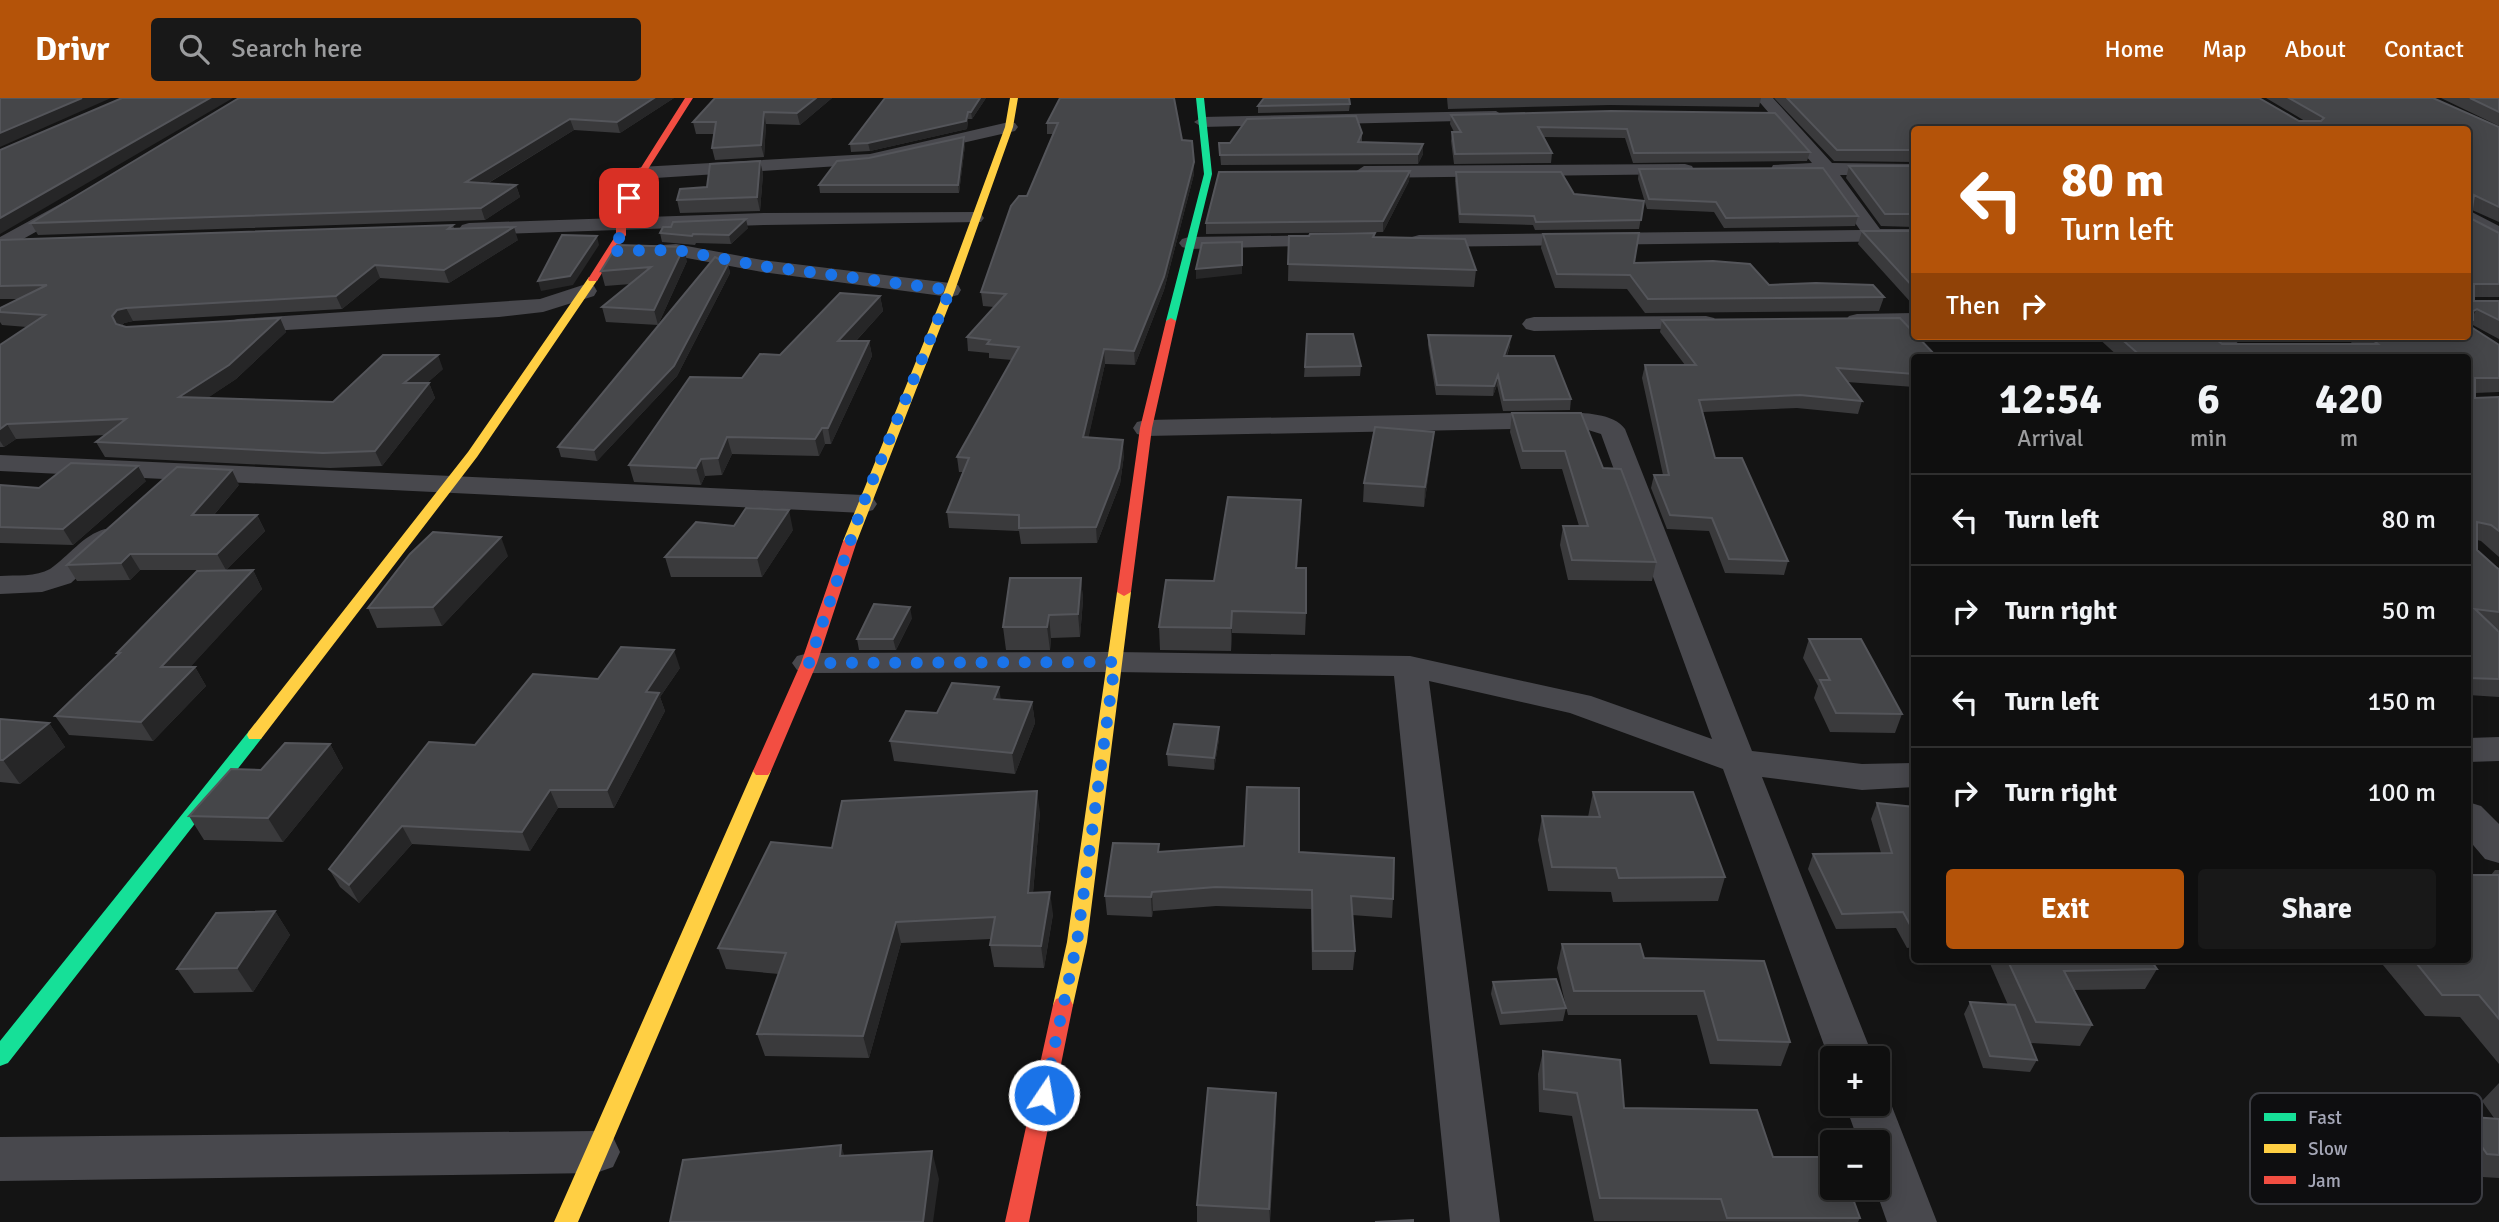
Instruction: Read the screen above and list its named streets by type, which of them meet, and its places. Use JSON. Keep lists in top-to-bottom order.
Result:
{
  "legend": ["Fast", "Slow", "Jam"],
  "page": {
    "header": "Drivr",
    "search": "Search here",
    "nav": [
      "Home",
      "Map",
      "About",
      "Contact"
    ],
    "turn": ["80 m", "Turn left"],
    "then": "Then",
    "eta": [
      "12:54",
      "Arrival",
      "6",
      "min",
      "420",
      "m"
    ],
    "list": [
      {
        "name": "Turn left",
        "value": "80 m"
      },
      {
        "name": "Turn right",
        "value": "50 m"
      },
      {
        "name": "Turn left",
        "value": "150 m"
      },
      {
        "name": "Turn right",
        "value": "100 m"
      }
    ],
    "buttons": ["Exit", "Share"],
    "map_buttons": ["+", "−"]
  }
}
